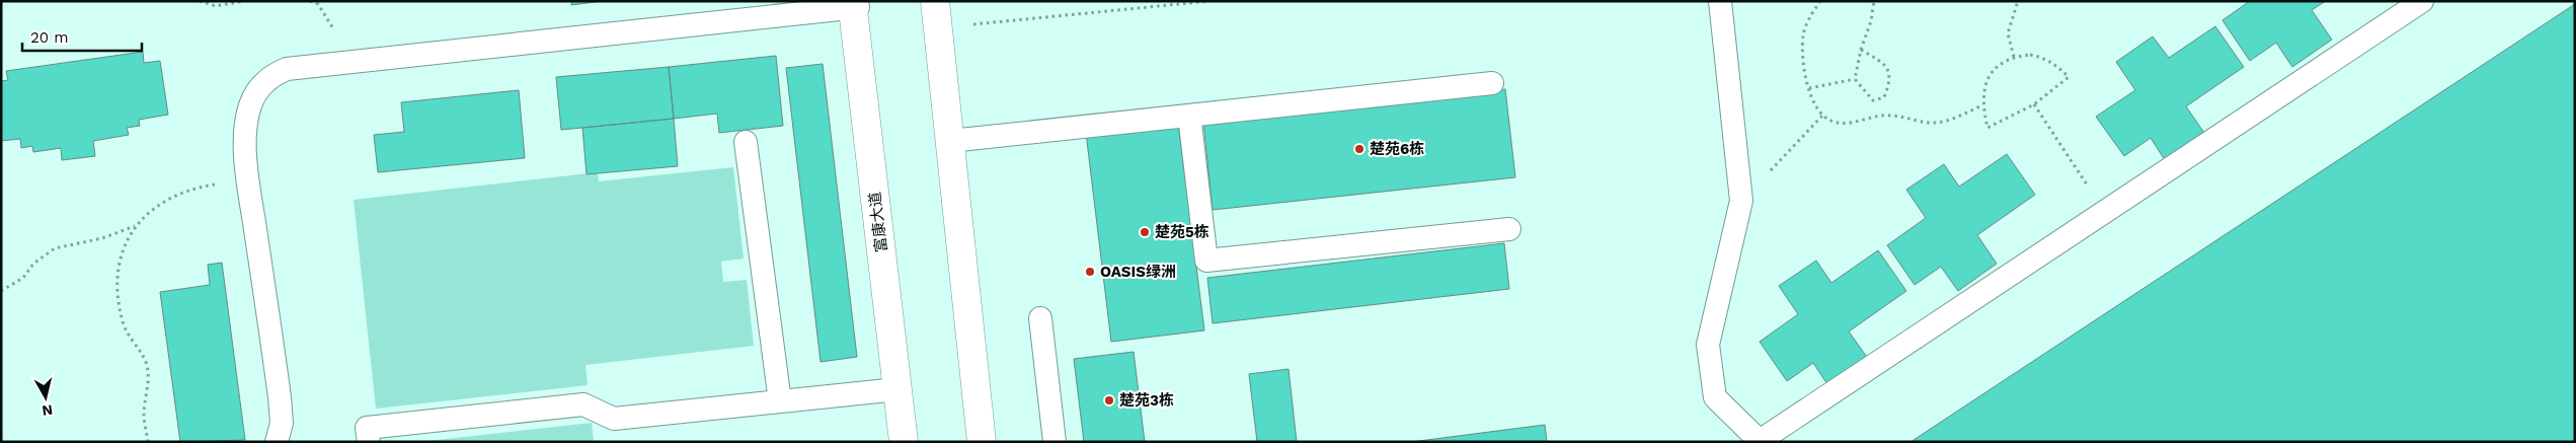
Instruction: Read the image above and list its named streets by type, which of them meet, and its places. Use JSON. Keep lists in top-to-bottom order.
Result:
{
  "streets": {
    "street": ["富康大道"]
  },
  "places": [
    "楚苑6栋",
    "楚苑5栋",
    "OASIS绿洲",
    "楚苑3栋"
  ],
  "scale_bar": "20 m",
  "north": "bottom"
}
